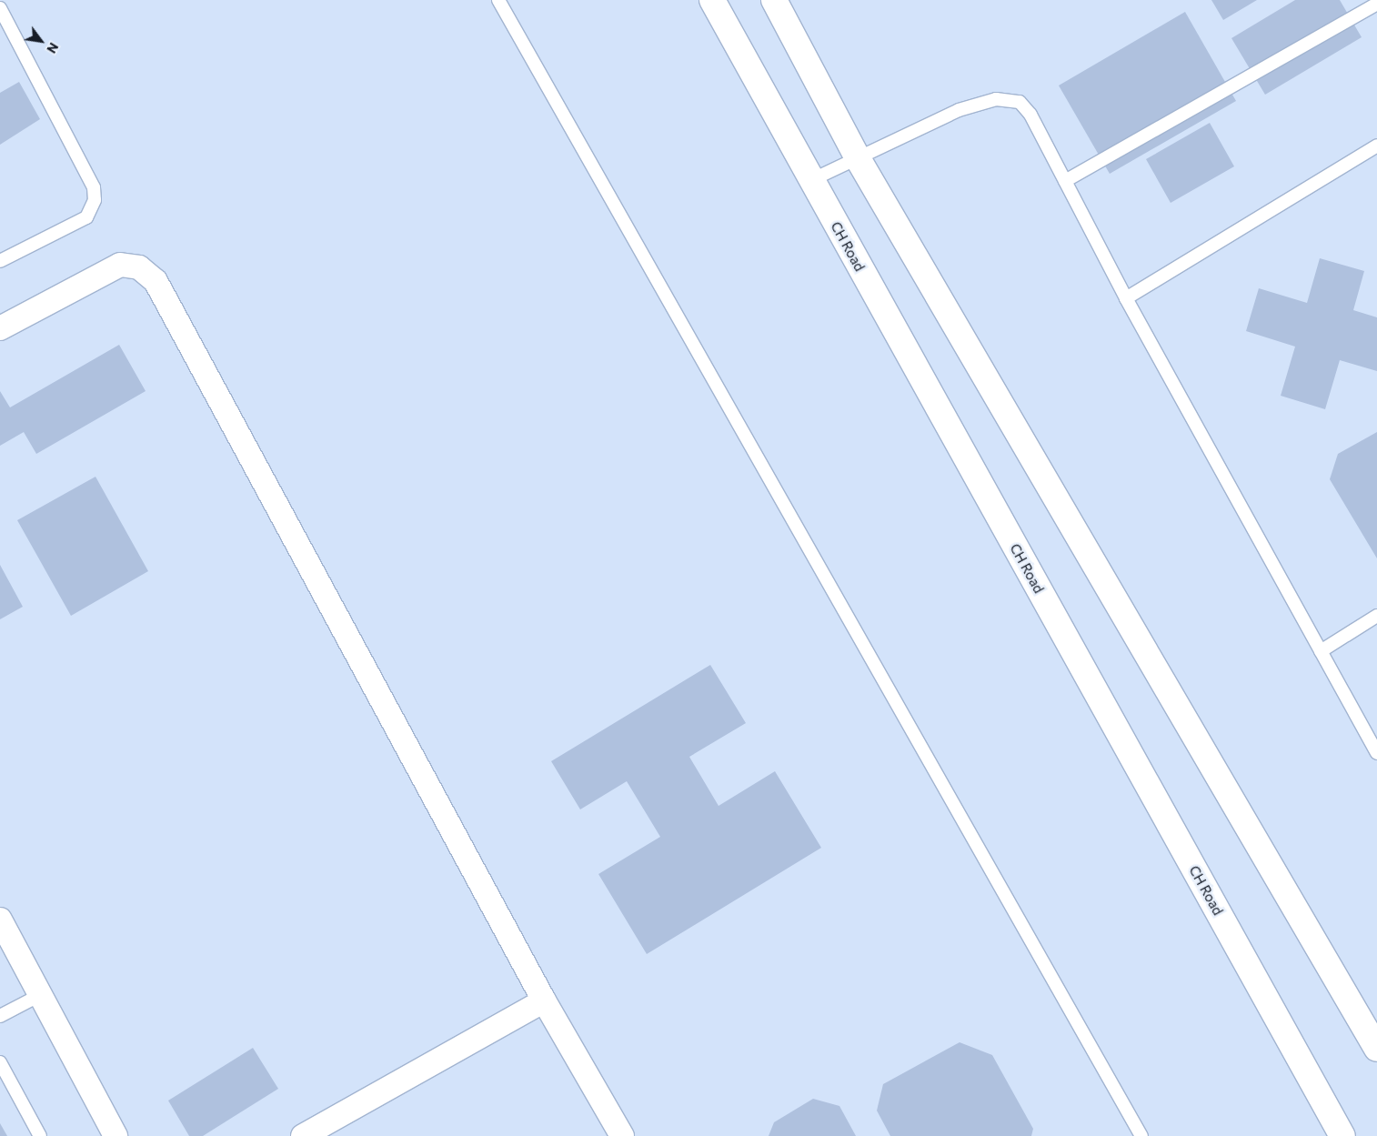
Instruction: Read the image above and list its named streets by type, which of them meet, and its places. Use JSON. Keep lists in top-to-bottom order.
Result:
{
  "streets": {
    "street": ["CH Road"]
  },
  "north": "bottom right"
}
